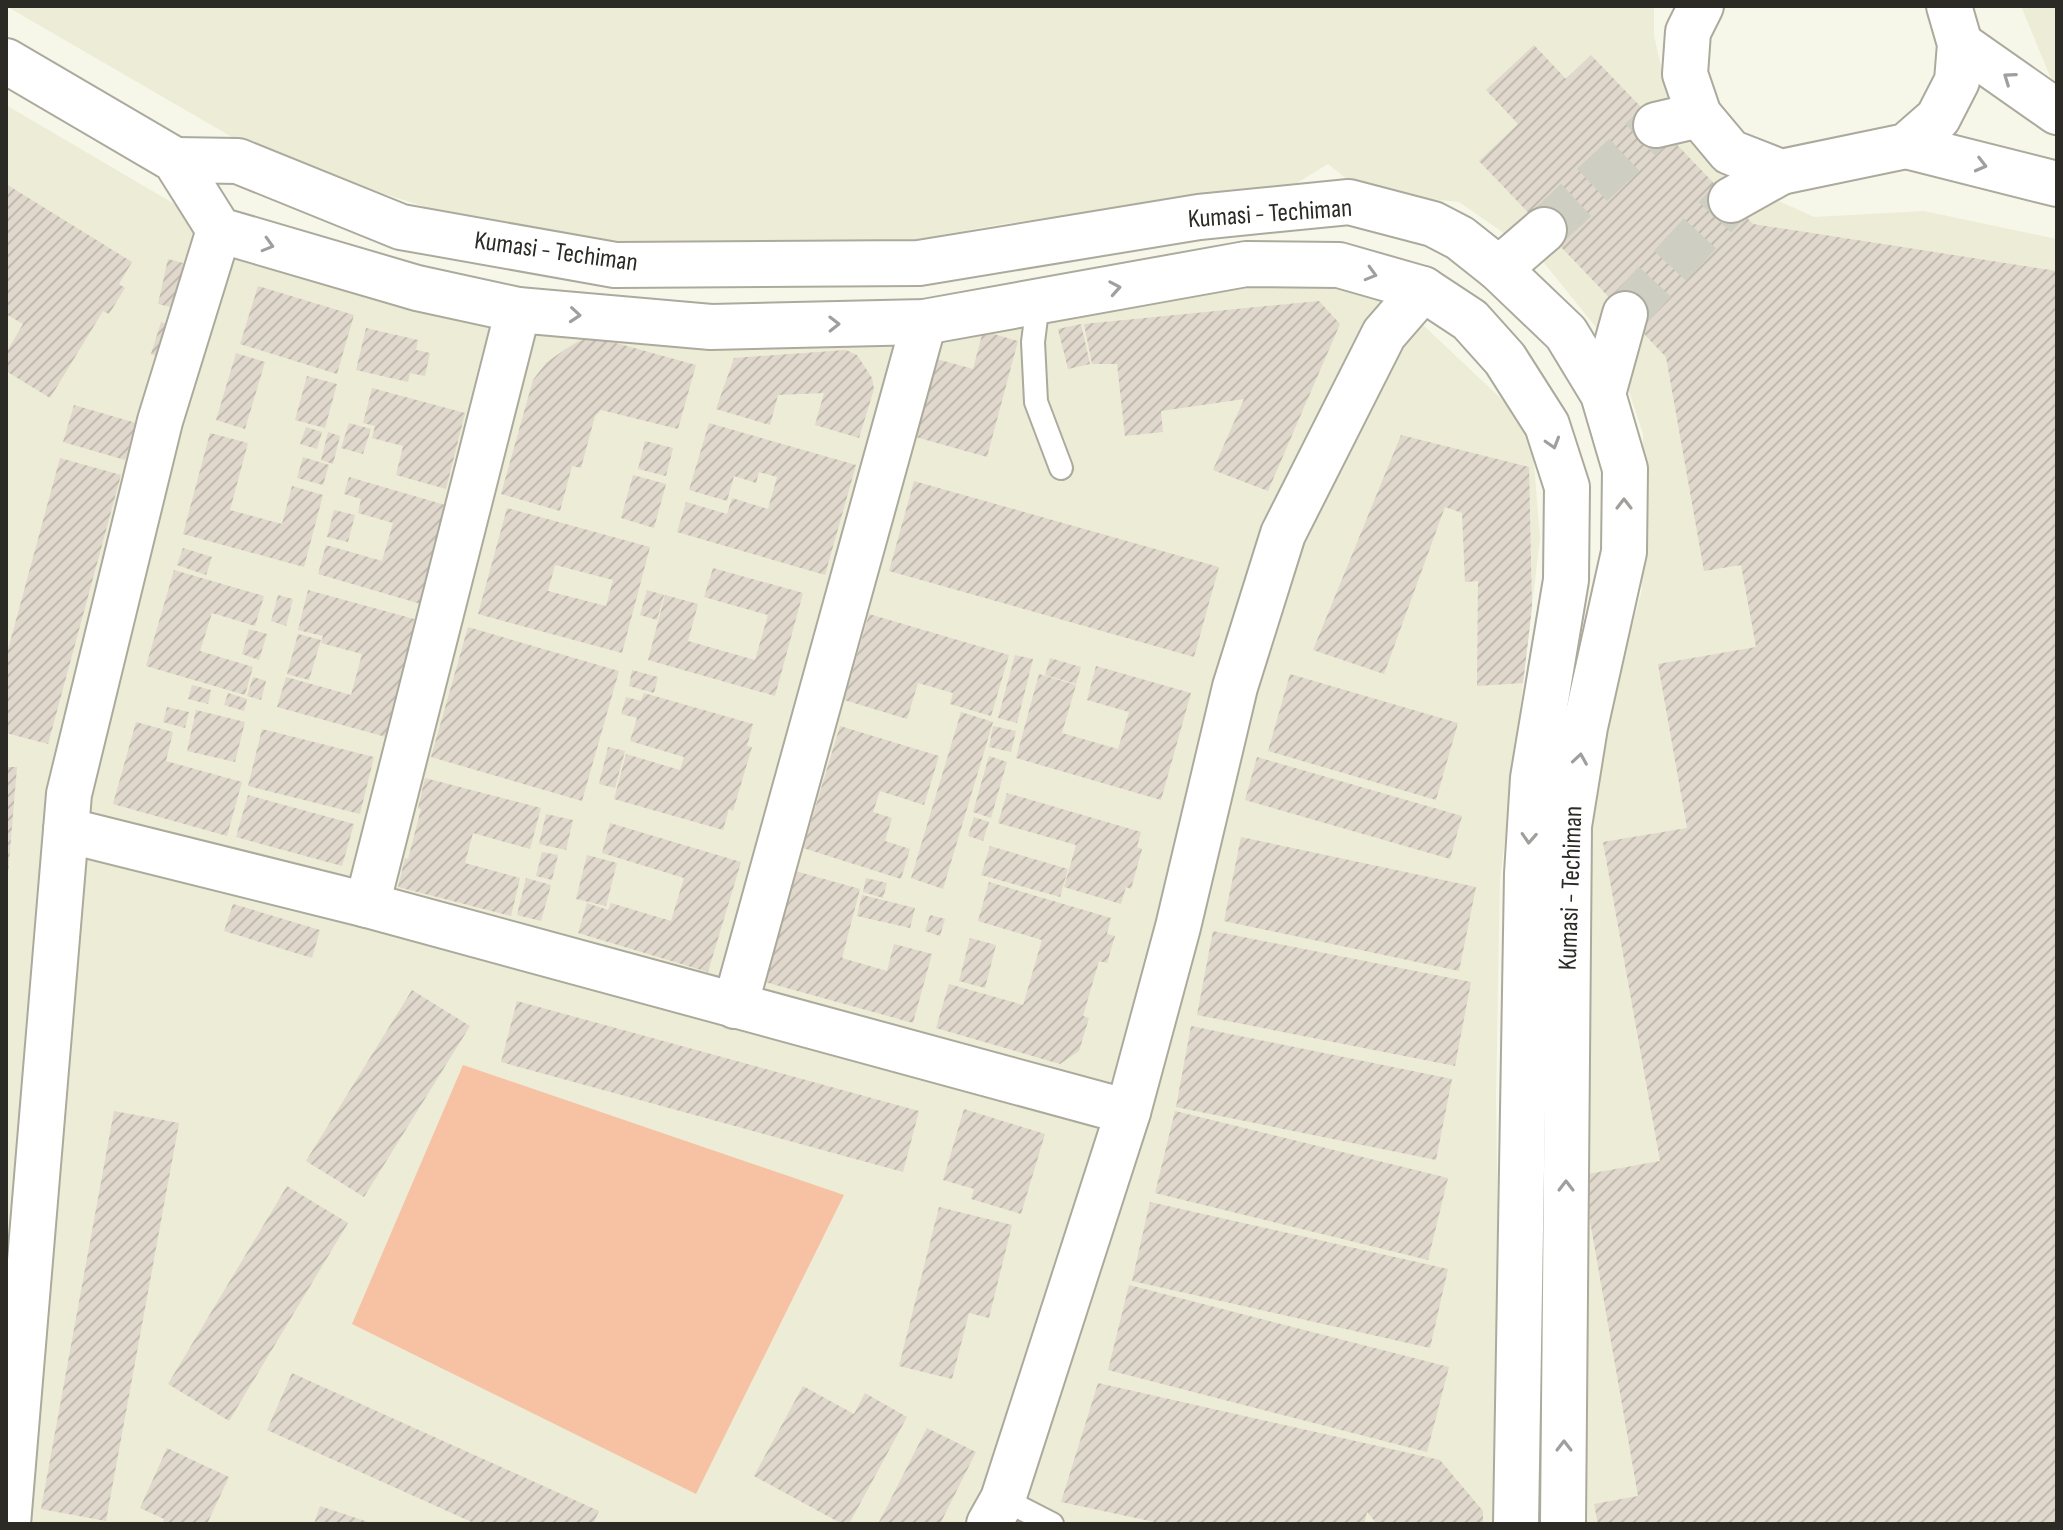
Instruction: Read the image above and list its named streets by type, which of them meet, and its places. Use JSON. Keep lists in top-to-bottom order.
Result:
{
  "streets": {
    "main road": ["Kumasi - Techiman"]
  }
}
